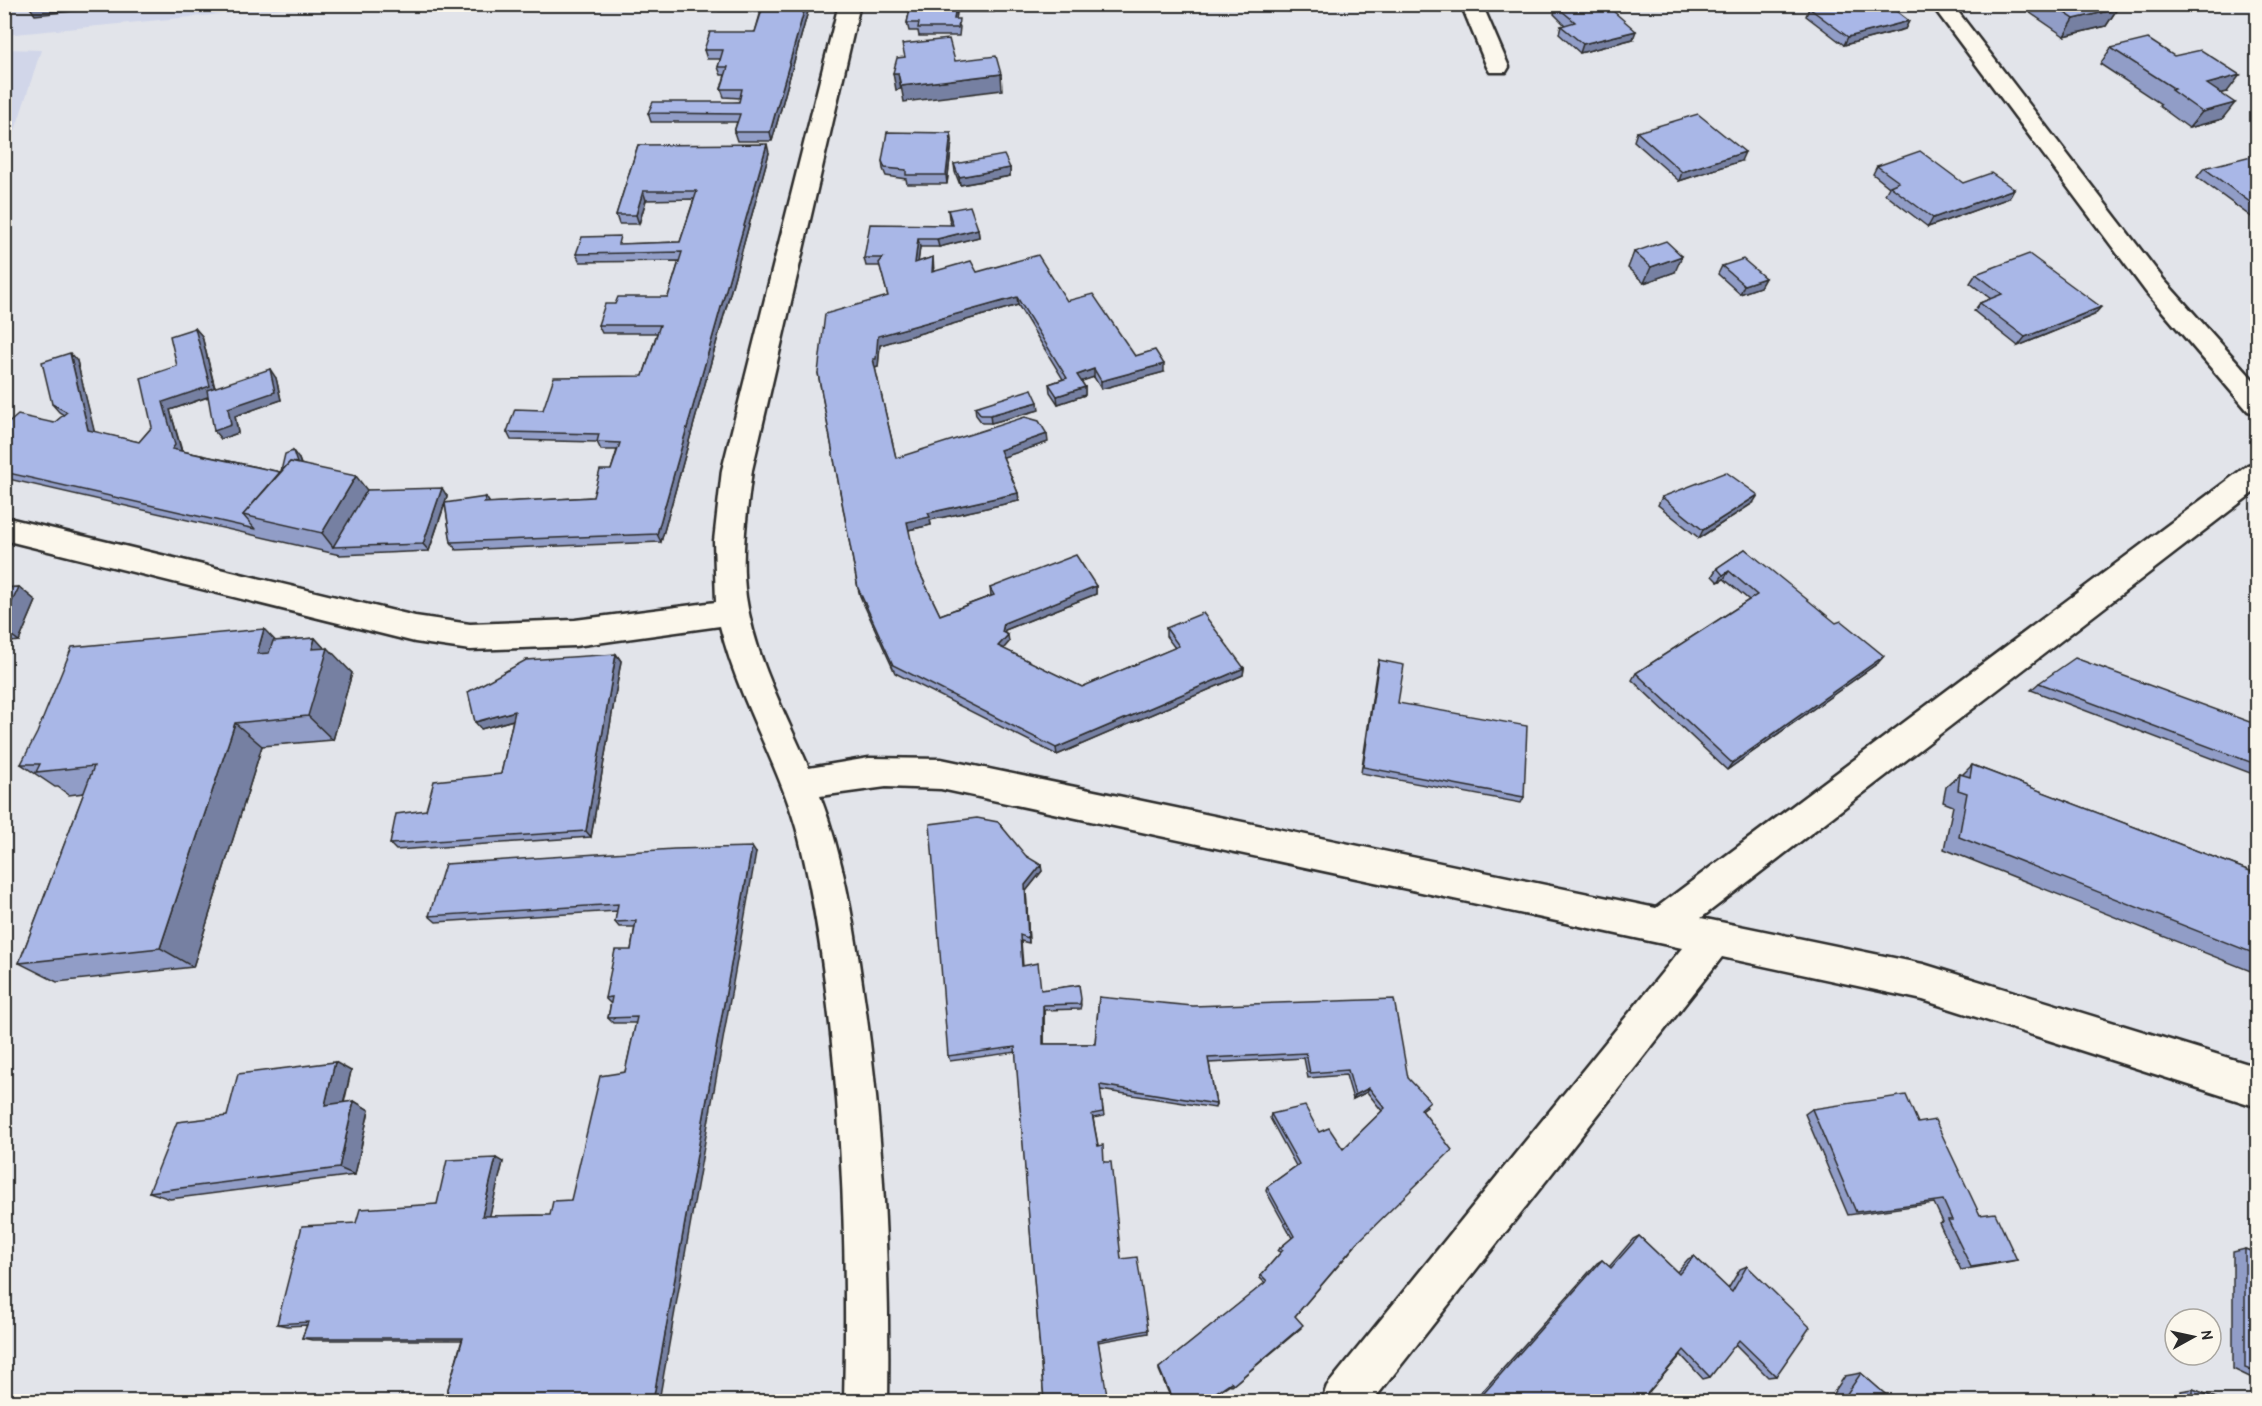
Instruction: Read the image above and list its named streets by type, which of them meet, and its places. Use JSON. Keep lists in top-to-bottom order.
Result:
{
  "north": "right"
}
